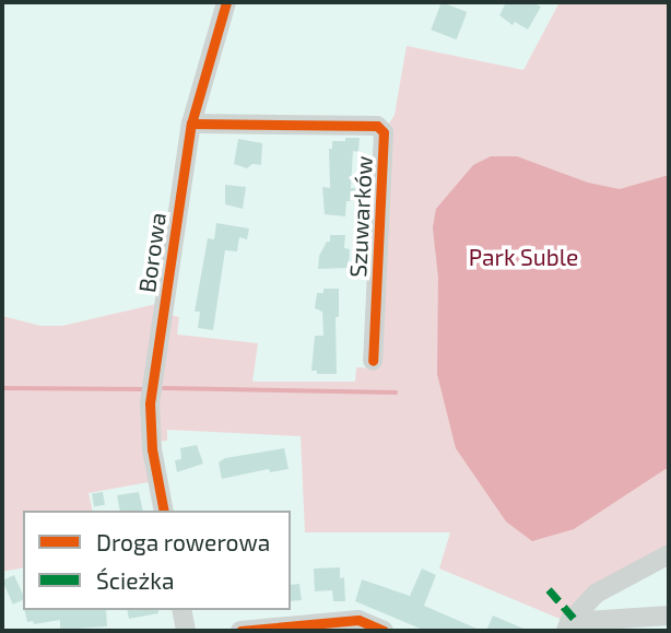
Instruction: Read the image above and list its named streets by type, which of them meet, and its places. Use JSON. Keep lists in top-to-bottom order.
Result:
{
  "streets": {
    "street": ["Szuwarków", "Borowa"]
  },
  "crossings": [
    ["Szuwarków", "Borowa"]
  ],
  "parks": ["Park Suble"],
  "legend": ["Droga rowerowa", "Ścieżka"]
}
